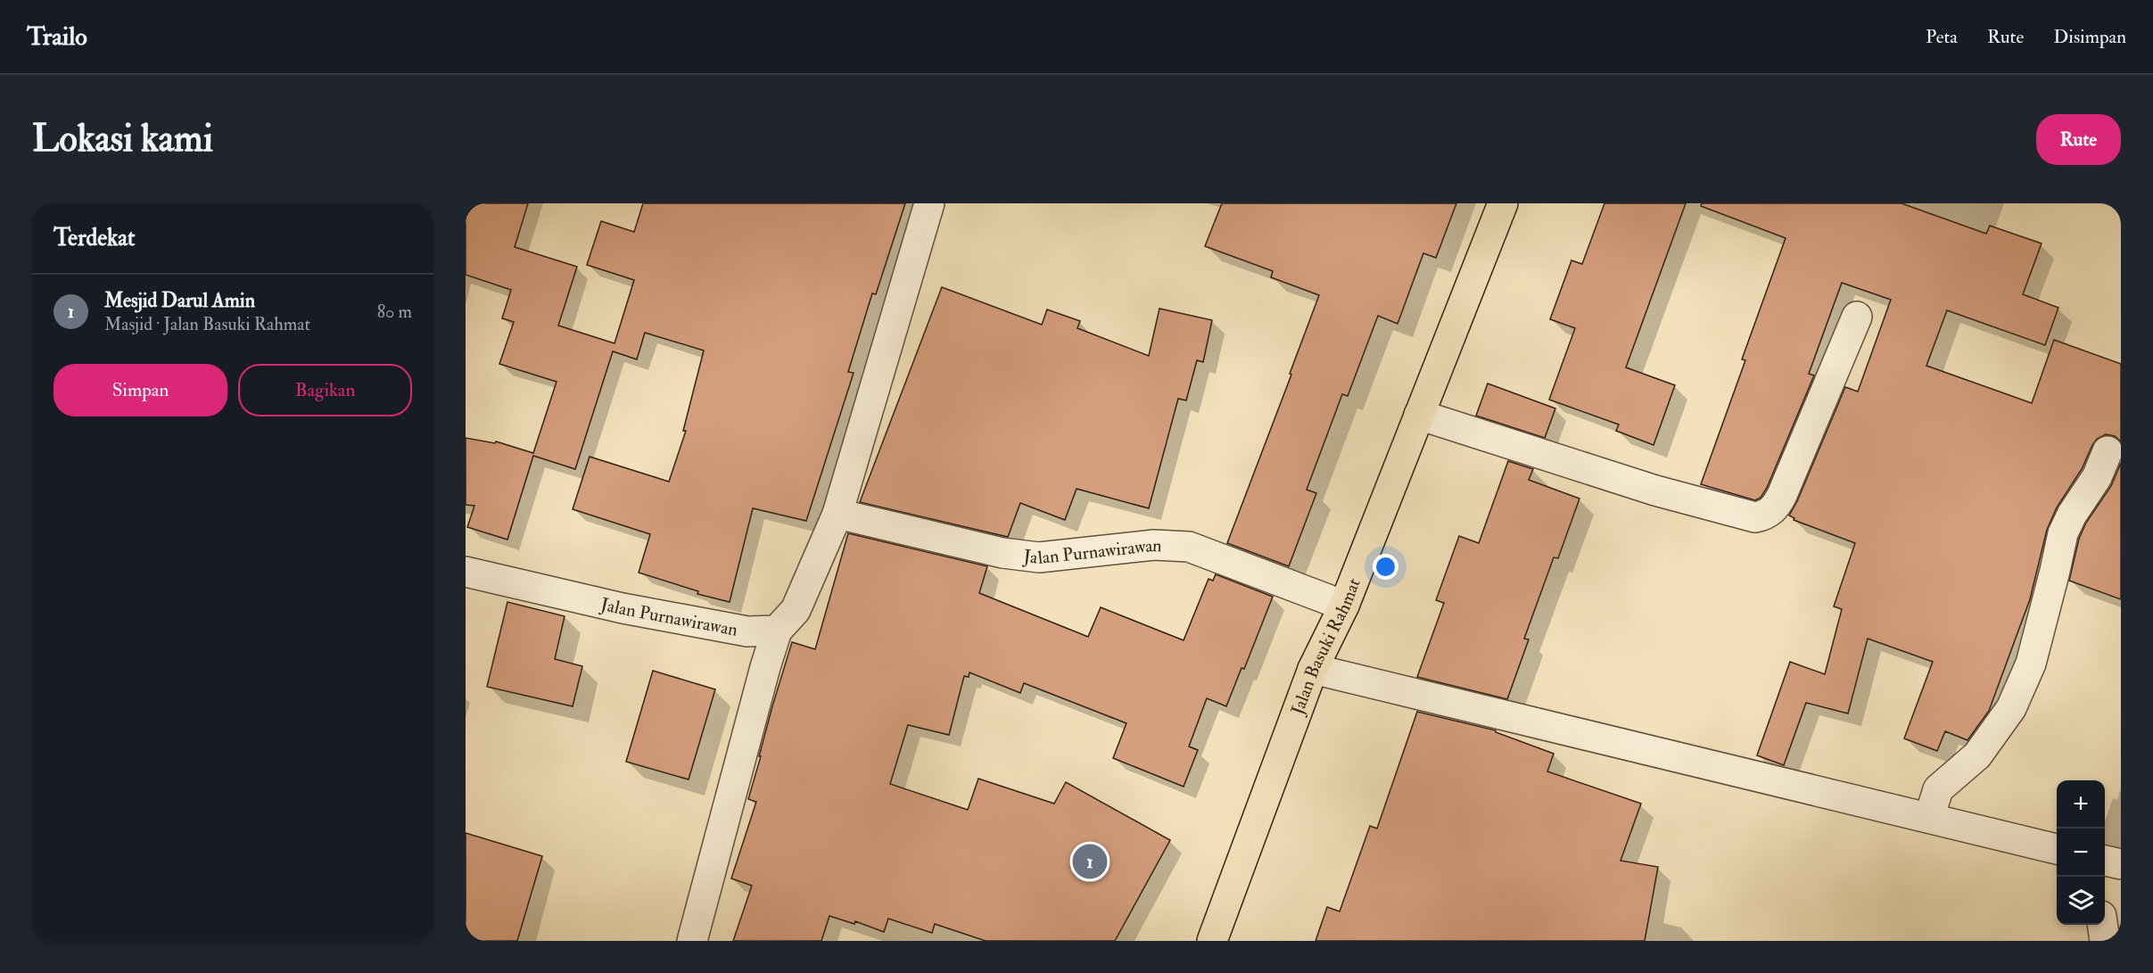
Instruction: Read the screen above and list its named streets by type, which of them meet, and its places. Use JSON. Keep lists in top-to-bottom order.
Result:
{
  "streets": {
    "highway": ["Jalan Basuki Rahmat"],
    "street": ["Jalan Purnawirawan"]
  },
  "crossings": [
    ["Jalan Purnawirawan", "Jalan Basuki Rahmat"]
  ],
  "page": {
    "header": "Trailo",
    "nav": ["Peta", "Rute", "Disimpan"],
    "buttons": [
      "Rute",
      ["Simpan", "Bagikan"]
    ],
    "title": "Lokasi kami",
    "heading": "Terdekat",
    "list": [
      {
        "mark": "1",
        "name": "Mesjid Darul Amin",
        "note": "Masjid · Jalan Basuki Rahmat",
        "value": "80 m"
      }
    ],
    "map_buttons": ["+", "−"],
    "pins": "1"
  }
}
